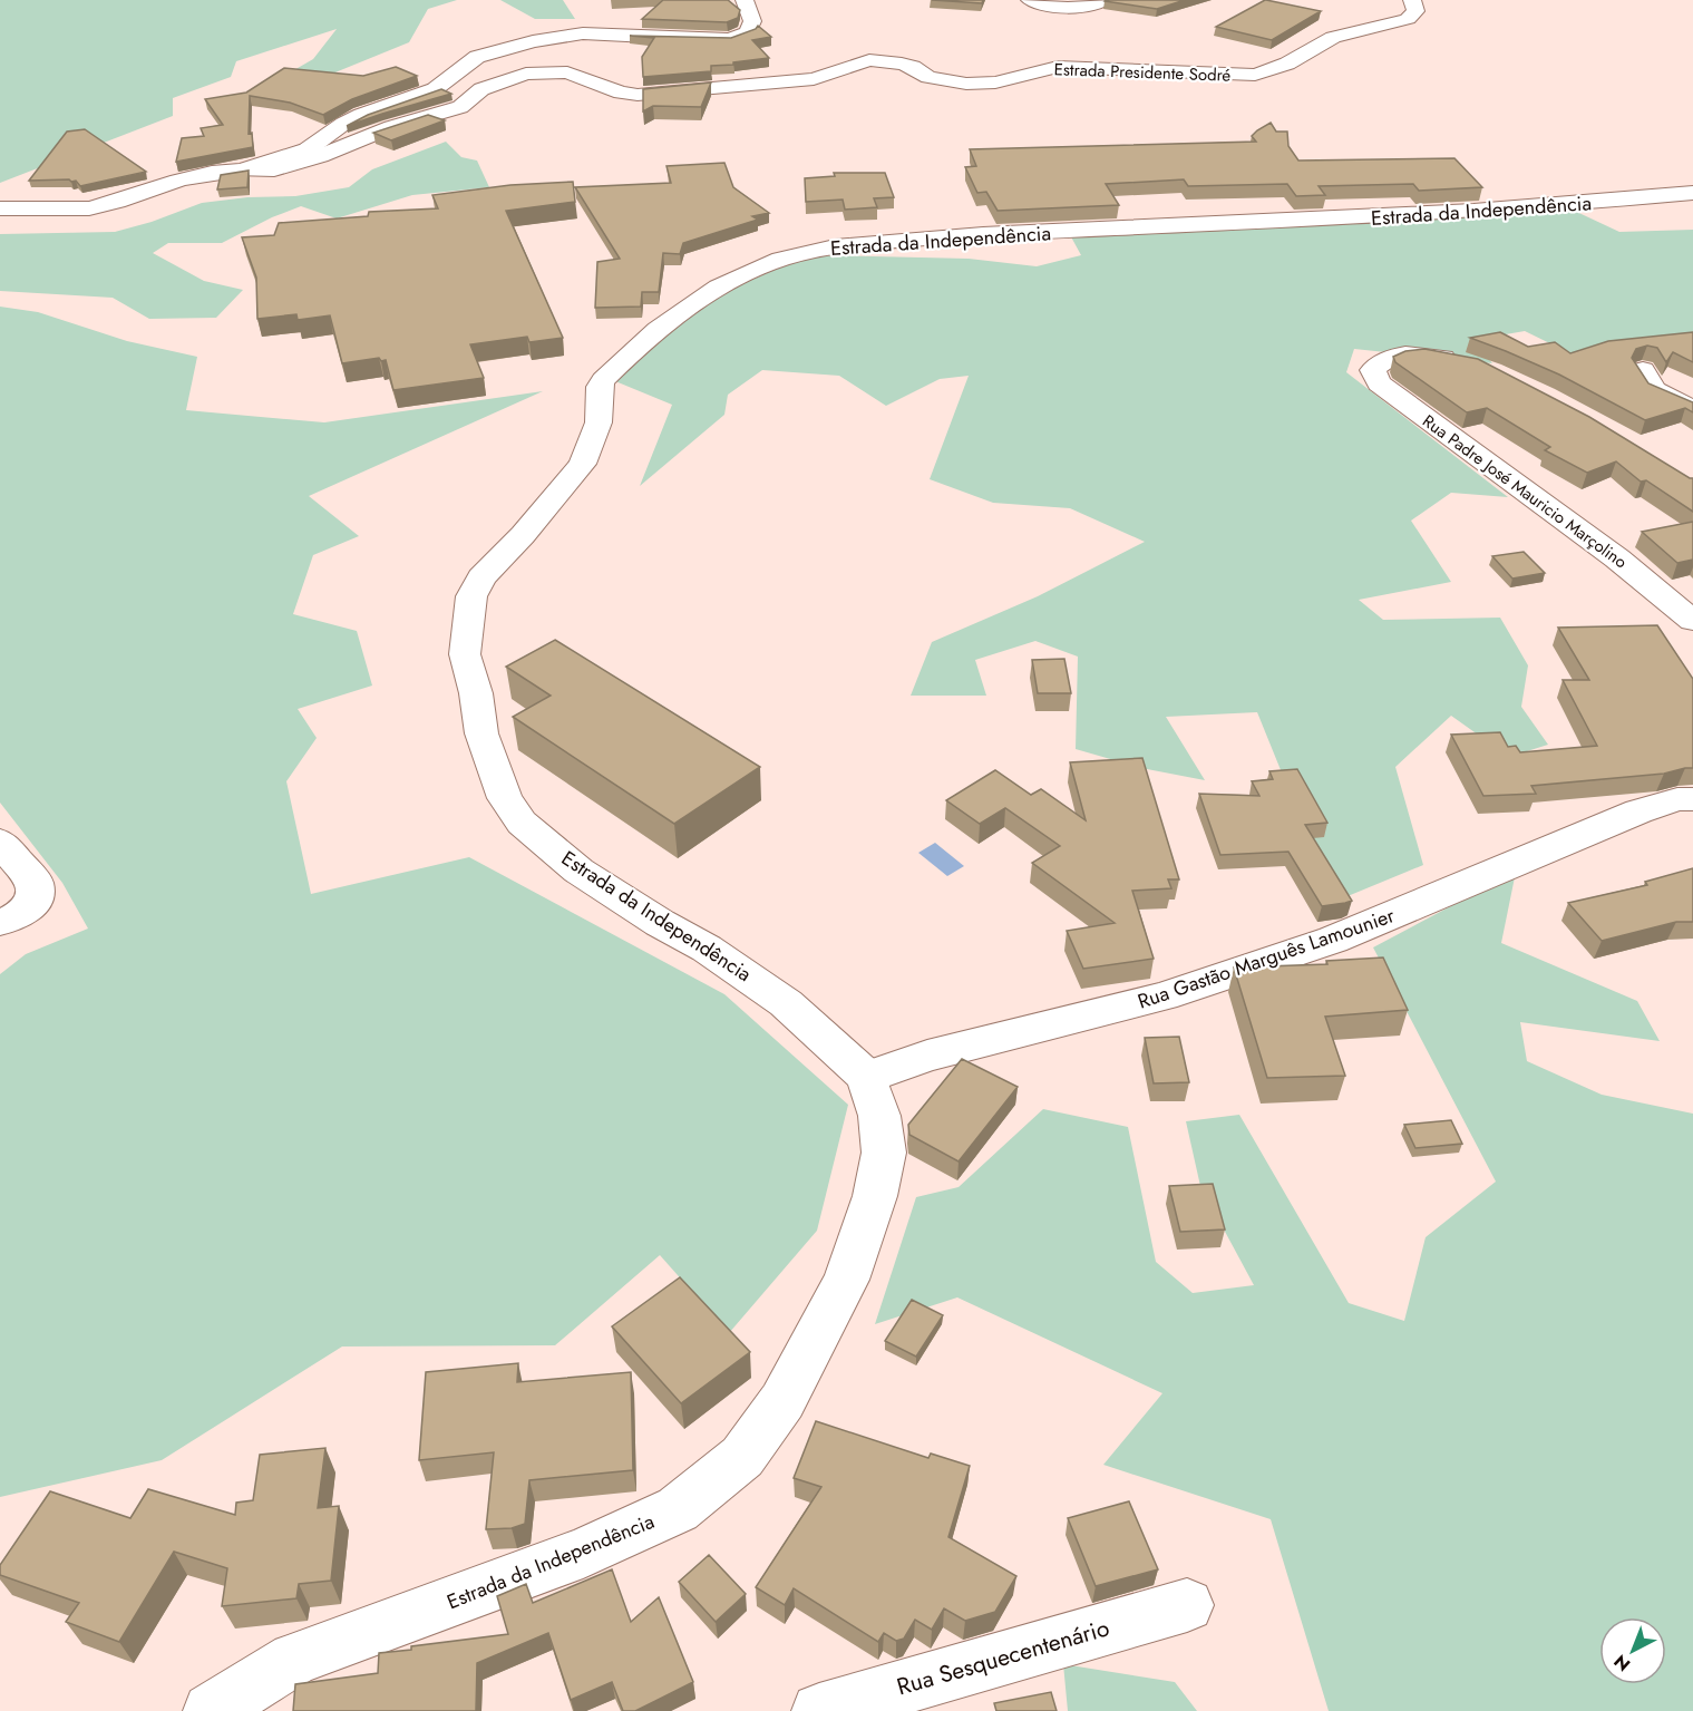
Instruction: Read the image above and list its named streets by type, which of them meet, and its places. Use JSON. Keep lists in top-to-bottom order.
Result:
{
  "streets": {
    "street": [
      "Estrada Presidente Sodré",
      "Estrada da Independência",
      "Rua Padre José Mauricio Marçolino",
      "Rua Gastão Marguês Lamounier",
      "Rua Sesquecentenário"
    ]
  },
  "crossings": [
    ["Estrada da Independência", "Rua Gastão Marguês Lamounier"]
  ],
  "north": "bottom left"
}
